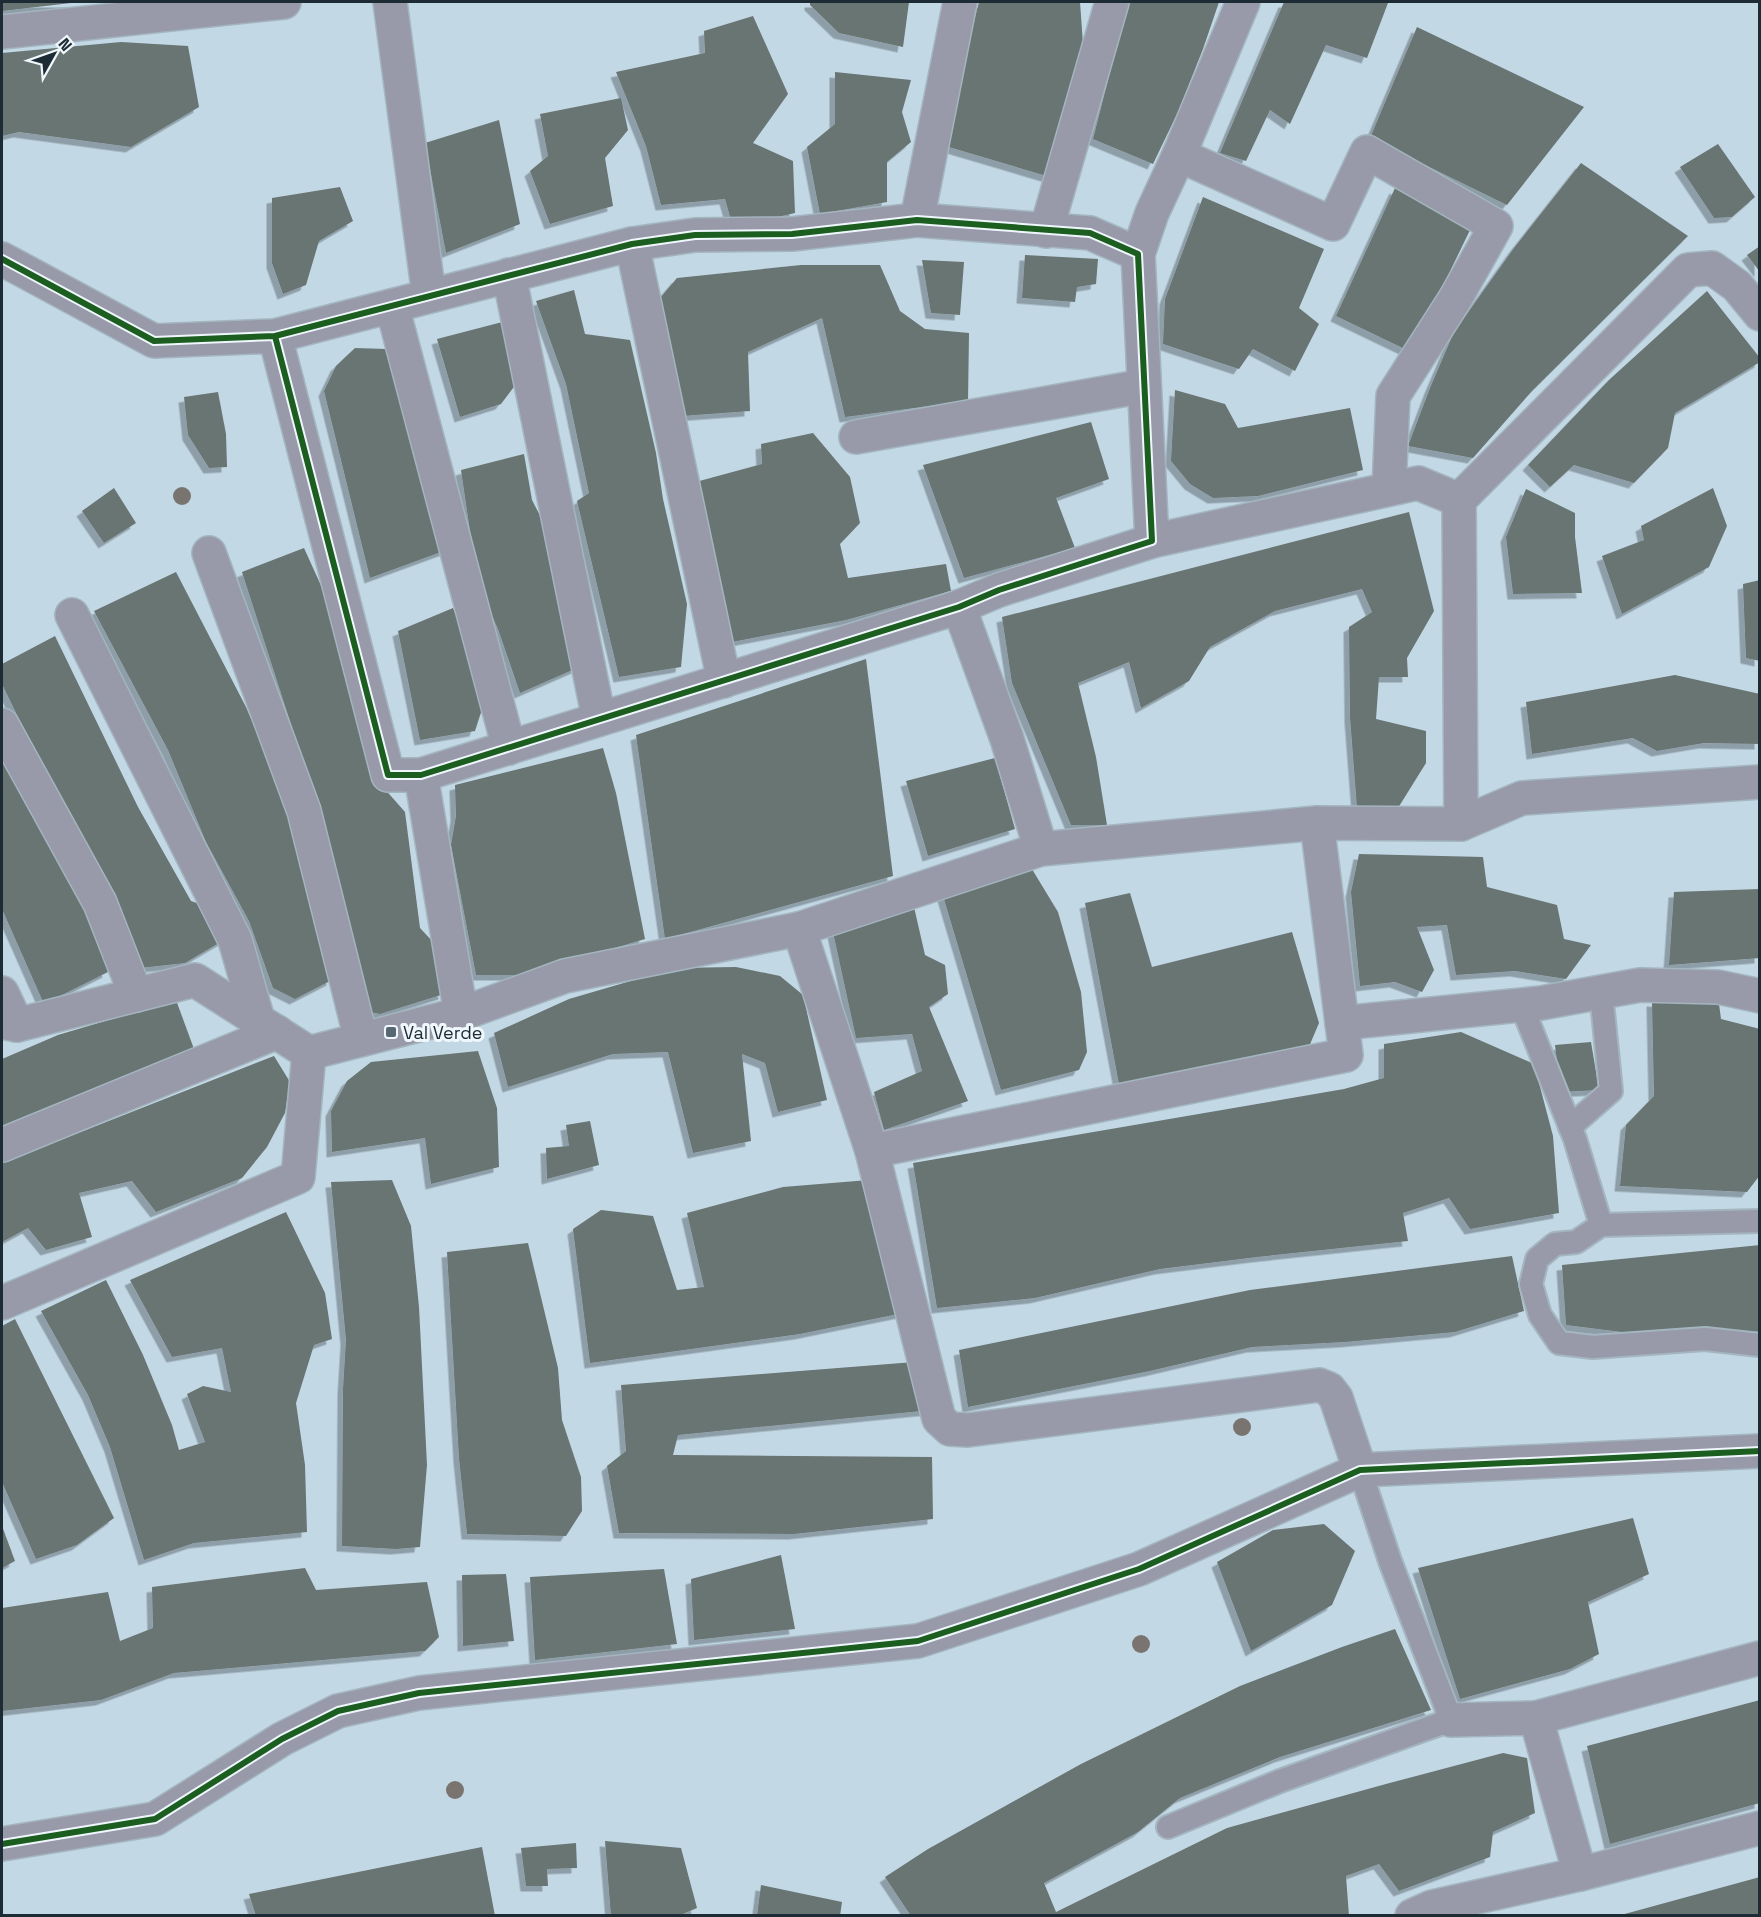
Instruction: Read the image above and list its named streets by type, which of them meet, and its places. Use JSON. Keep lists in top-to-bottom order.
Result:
{
  "places": {
    "transit": ["Val Verde"]
  },
  "north": "top right"
}
